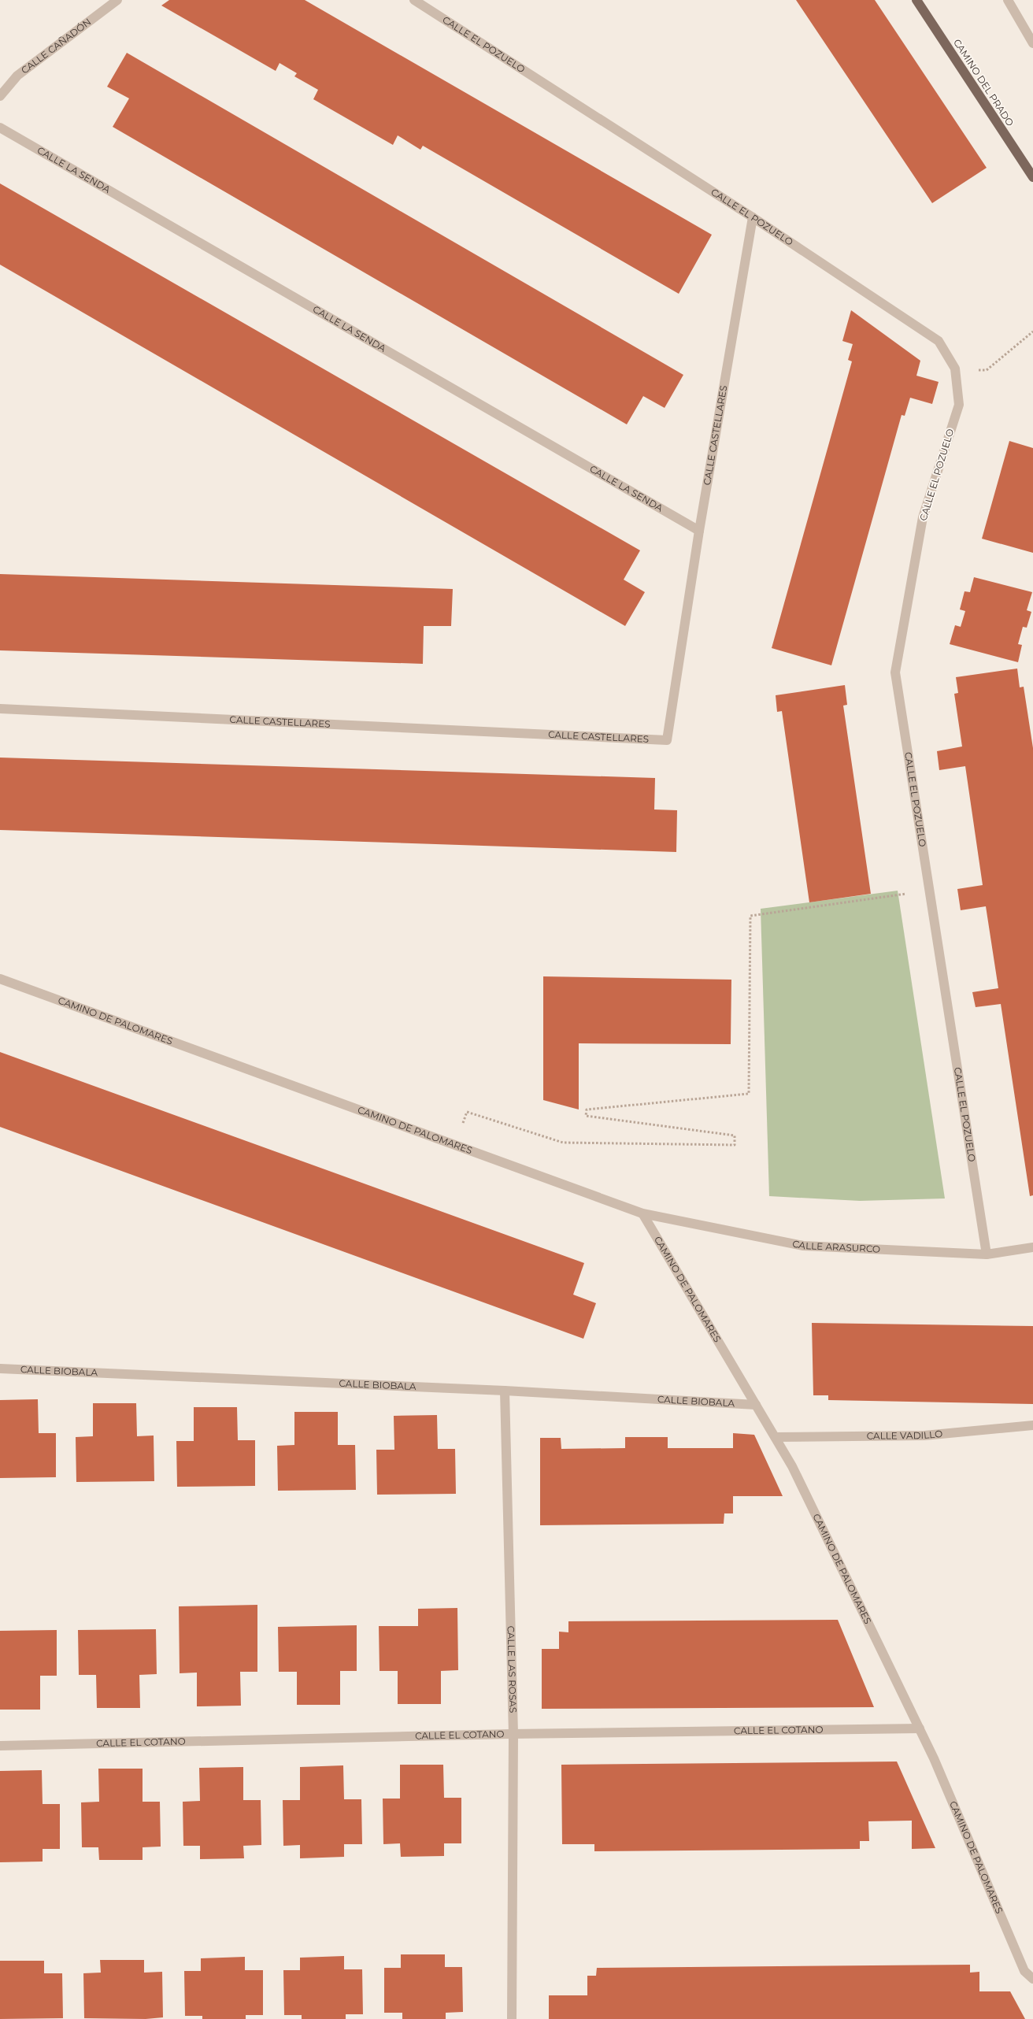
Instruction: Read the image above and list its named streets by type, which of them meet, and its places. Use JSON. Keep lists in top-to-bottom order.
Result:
{
  "streets": {
    "main road": ["CAMINO DEL PRADO"],
    "street": [
      "CALLE EL POZUELO",
      "CALLE CAÑADÓN",
      "CALLE LA SENDA",
      "CALLE CASTELLARES",
      "CAMINO DE PALOMARES",
      "CALLE ARASURCO",
      "CALLE BIOBALA",
      "CALLE VADILLO",
      "CALLE LAS ROSAS",
      "CALLE EL COTANO"
    ]
  },
  "crossings": [
    ["CALLE EL POZUELO", "CALLE CASTELLARES"],
    ["CALLE EL POZUELO", "CALLE ARASURCO"],
    ["CALLE LA SENDA", "CALLE CASTELLARES"],
    ["CAMINO DE PALOMARES", "CALLE ARASURCO"],
    ["CAMINO DE PALOMARES", "CALLE BIOBALA"],
    ["CAMINO DE PALOMARES", "CALLE VADILLO"],
    ["CAMINO DE PALOMARES", "CALLE EL COTANO"],
    ["CALLE BIOBALA", "CALLE LAS ROSAS"],
    ["CALLE LAS ROSAS", "CALLE EL COTANO"]
  ]
}
